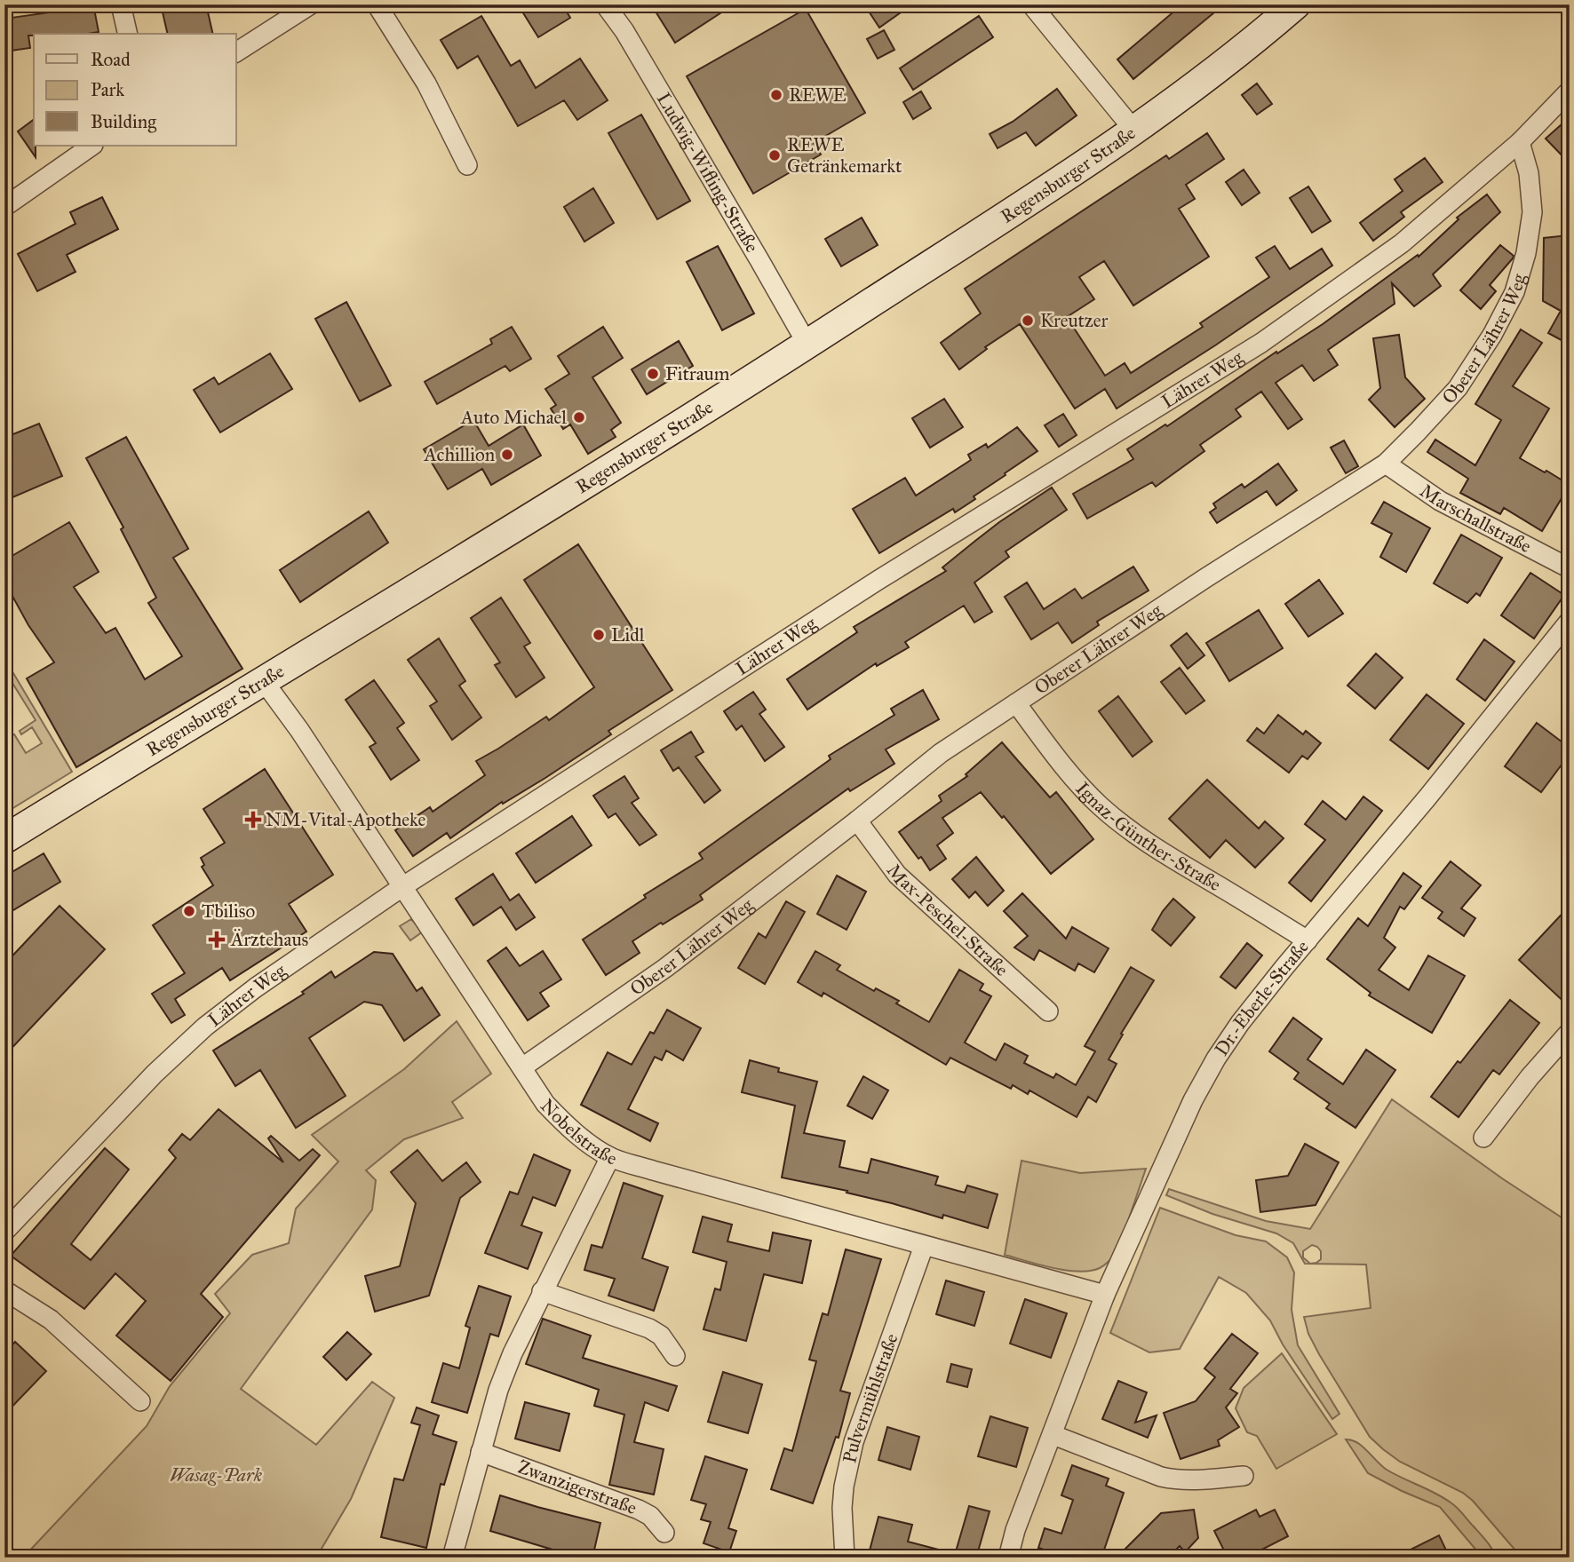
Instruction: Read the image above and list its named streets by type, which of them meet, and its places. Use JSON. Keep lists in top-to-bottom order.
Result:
{
  "streets": {
    "main road": ["Regensburger Straße"],
    "street": [
      "Ludwig-Wifling-Straße",
      "Oberer Lährer Weg",
      "Lährer Weg",
      "Marschallstraße",
      "Ignaz-Günther-Straße",
      "Max-Peschel-Straße",
      "Dr.-Eberle-Straße",
      "Nobelstraße",
      "Pulvermühlstraße",
      "Zwanzigerstraße"
    ]
  },
  "crossings": [
    ["Ludwig-Wifling-Straße", "Regensburger Straße"],
    ["Regensburger Straße", "Nobelstraße"],
    ["Oberer Lährer Weg", "Lährer Weg"],
    ["Oberer Lährer Weg", "Marschallstraße"],
    ["Oberer Lährer Weg", "Ignaz-Günther-Straße"],
    ["Oberer Lährer Weg", "Max-Peschel-Straße"],
    ["Oberer Lährer Weg", "Nobelstraße"],
    ["Lährer Weg", "Nobelstraße"],
    ["Ignaz-Günther-Straße", "Dr.-Eberle-Straße"],
    ["Dr.-Eberle-Straße", "Nobelstraße"],
    ["Nobelstraße", "Pulvermühlstraße"]
  ],
  "parks": ["Wasag-Park"],
  "places": {
    "other": [
      "REWE",
      "REWE Getränkemarkt",
      "Kreutzer",
      "Fitraum",
      "Auto Michael",
      "Achillion",
      "Lidl",
      "Tbiliso"
    ],
    "health": ["NM-Vital-Apotheke", "Ärztehaus"]
  },
  "legend": ["Road", "Park", "Building"]
}
